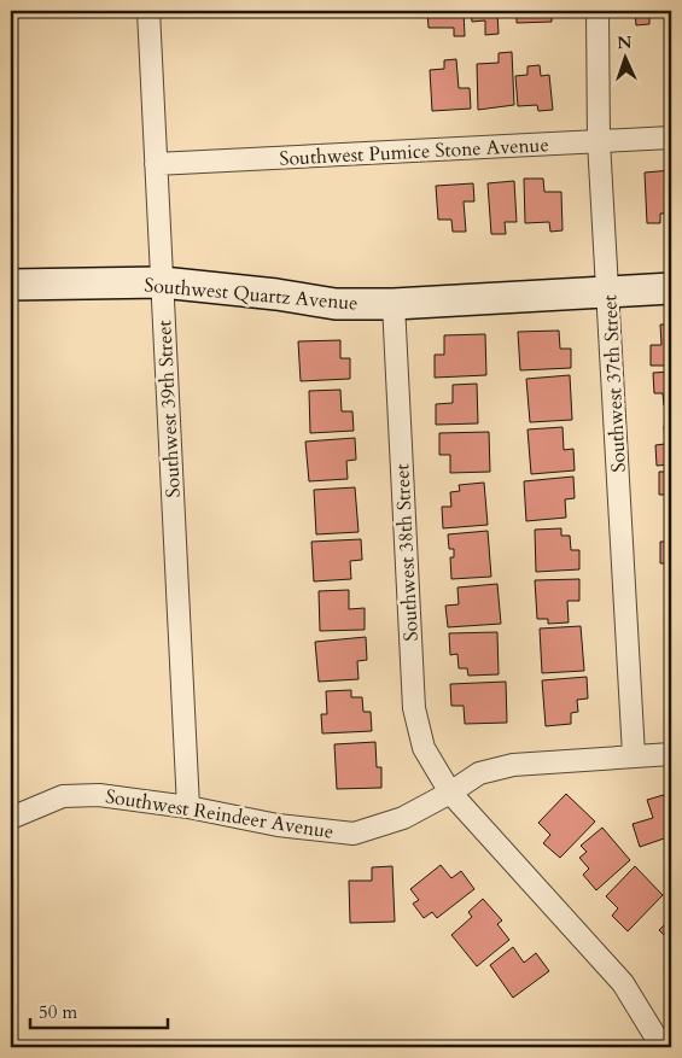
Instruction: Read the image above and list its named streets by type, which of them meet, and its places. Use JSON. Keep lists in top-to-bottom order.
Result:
{
  "streets": {
    "street": [
      "Southwest Pumice Stone Avenue",
      "Southwest Quartz Avenue",
      "Southwest 37th Street",
      "Southwest 39th Street",
      "Southwest 38th Street",
      "Southwest Reindeer Avenue"
    ]
  },
  "crossings": [
    ["Southwest Pumice Stone Avenue", "Southwest 37th Street"],
    ["Southwest Pumice Stone Avenue", "Southwest 39th Street"],
    ["Southwest Quartz Avenue", "Southwest 37th Street"],
    ["Southwest Quartz Avenue", "Southwest 39th Street"],
    ["Southwest Quartz Avenue", "Southwest 38th Street"],
    ["Southwest 37th Street", "Southwest Reindeer Avenue"],
    ["Southwest 39th Street", "Southwest Reindeer Avenue"],
    ["Southwest 38th Street", "Southwest Reindeer Avenue"]
  ],
  "scale_bar": "50 m",
  "north": "top"
}
